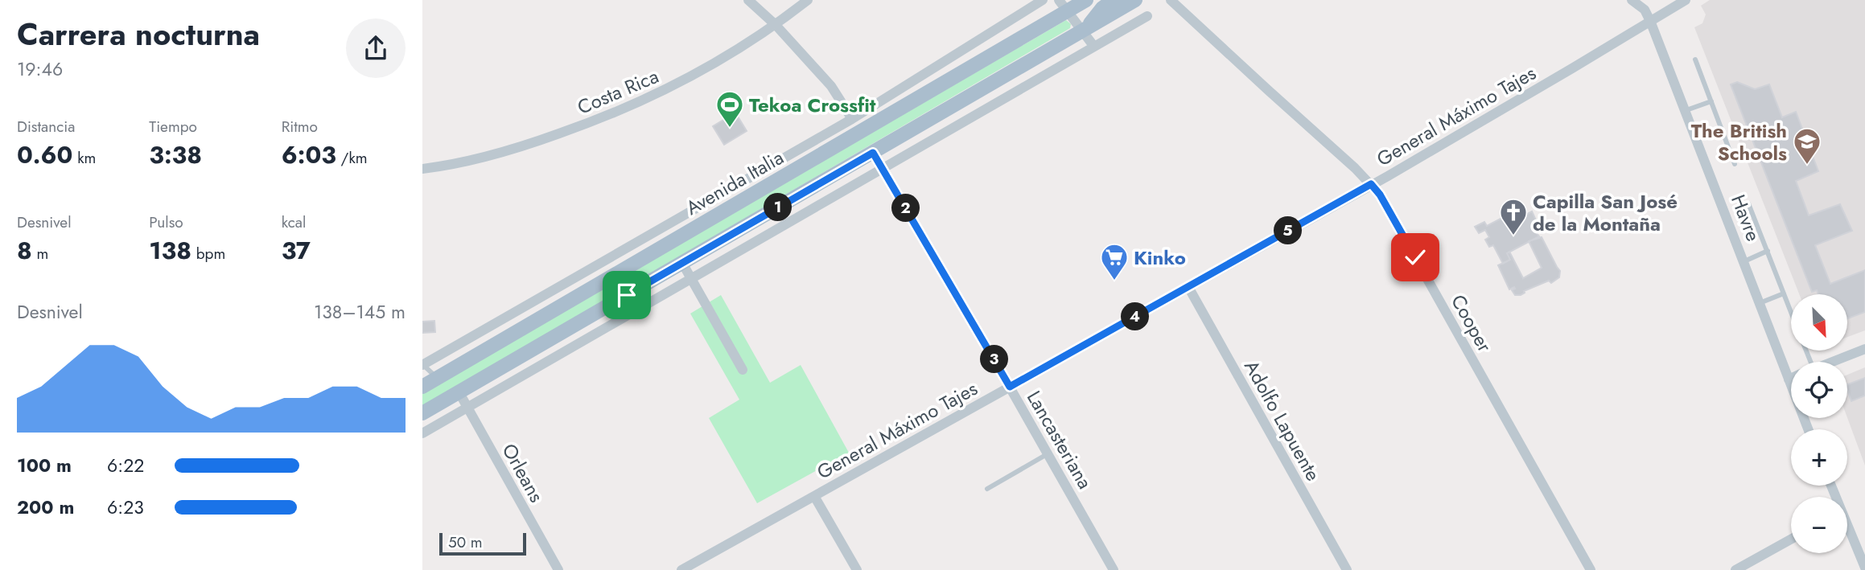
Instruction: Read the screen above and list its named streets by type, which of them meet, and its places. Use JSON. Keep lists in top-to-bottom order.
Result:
{
  "streets": {
    "main road": ["Avenida Italia"],
    "street": [
      "Costa Rica",
      "General Máximo Tajes",
      "Havre",
      "Cooper",
      "Adolfo Lapuente",
      "Lancasteriana",
      "Orleans"
    ]
  },
  "crossings": [
    ["General Máximo Tajes", "Havre"],
    ["General Máximo Tajes", "Cooper"],
    ["General Máximo Tajes", "Adolfo Lapuente"],
    ["General Máximo Tajes", "Lancasteriana"]
  ],
  "places": {
    "sports": ["Tekoa Crossfit"],
    "school or university": ["The British Schools"],
    "church": ["Capilla San José de la Montaña"],
    "supermarket": ["Kinko"]
  },
  "scale_bar": "50 m",
  "north": "bottom right",
  "page": {
    "heading": ["Carrera nocturna", "19:46"],
    "stats": [
      ["Distancia", "0.60 km"],
      ["Tiempo", "3:38"],
      ["Ritmo", "6:03 /km"],
      ["Desnivel", "8 m"],
      ["Pulso", "138 bpm"],
      ["kcal", "37"]
    ],
    "pins": [
      "1",
      "2",
      "5",
      "4",
      "3"
    ],
    "chart": ["Desnivel", "138–145 m"],
    "map_buttons": ["+", "−"],
    "list": [
      {
        "name": "100 m",
        "note": "6:22"
      },
      {
        "name": "200 m",
        "note": "6:23"
      }
    ],
    "scale": "50 m"
  }
}
